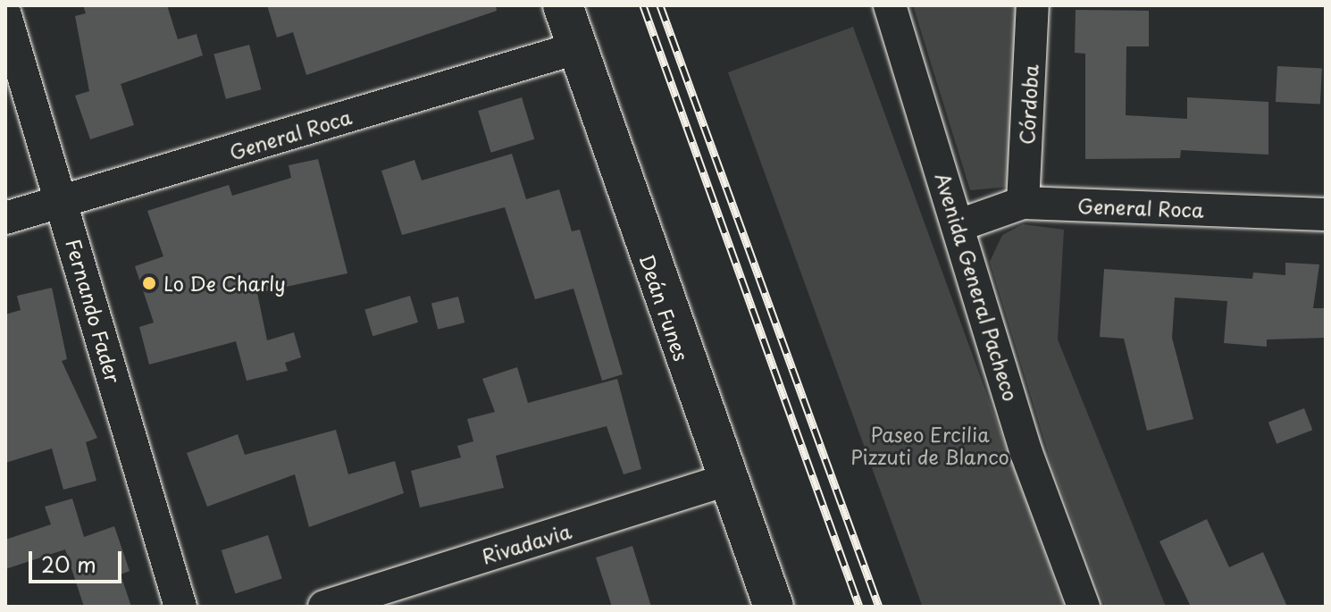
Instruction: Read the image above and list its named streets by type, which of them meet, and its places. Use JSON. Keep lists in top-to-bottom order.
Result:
{
  "streets": {
    "main road": ["Deán Funes"],
    "street": [
      "Córdoba",
      "General Roca",
      "Avenida General Pacheco",
      "Fernando Fader",
      "Rivadavia"
    ]
  },
  "crossings": [
    ["Córdoba", "General Roca"],
    ["General Roca", "Avenida General Pacheco"],
    ["General Roca", "Deán Funes"],
    ["General Roca", "Fernando Fader"],
    ["Deán Funes", "Rivadavia"]
  ],
  "parks": ["Paseo Ercilia Pizzuti de Blanco"],
  "places": ["Lo De Charly"],
  "scale_bar": "20 m"
}
